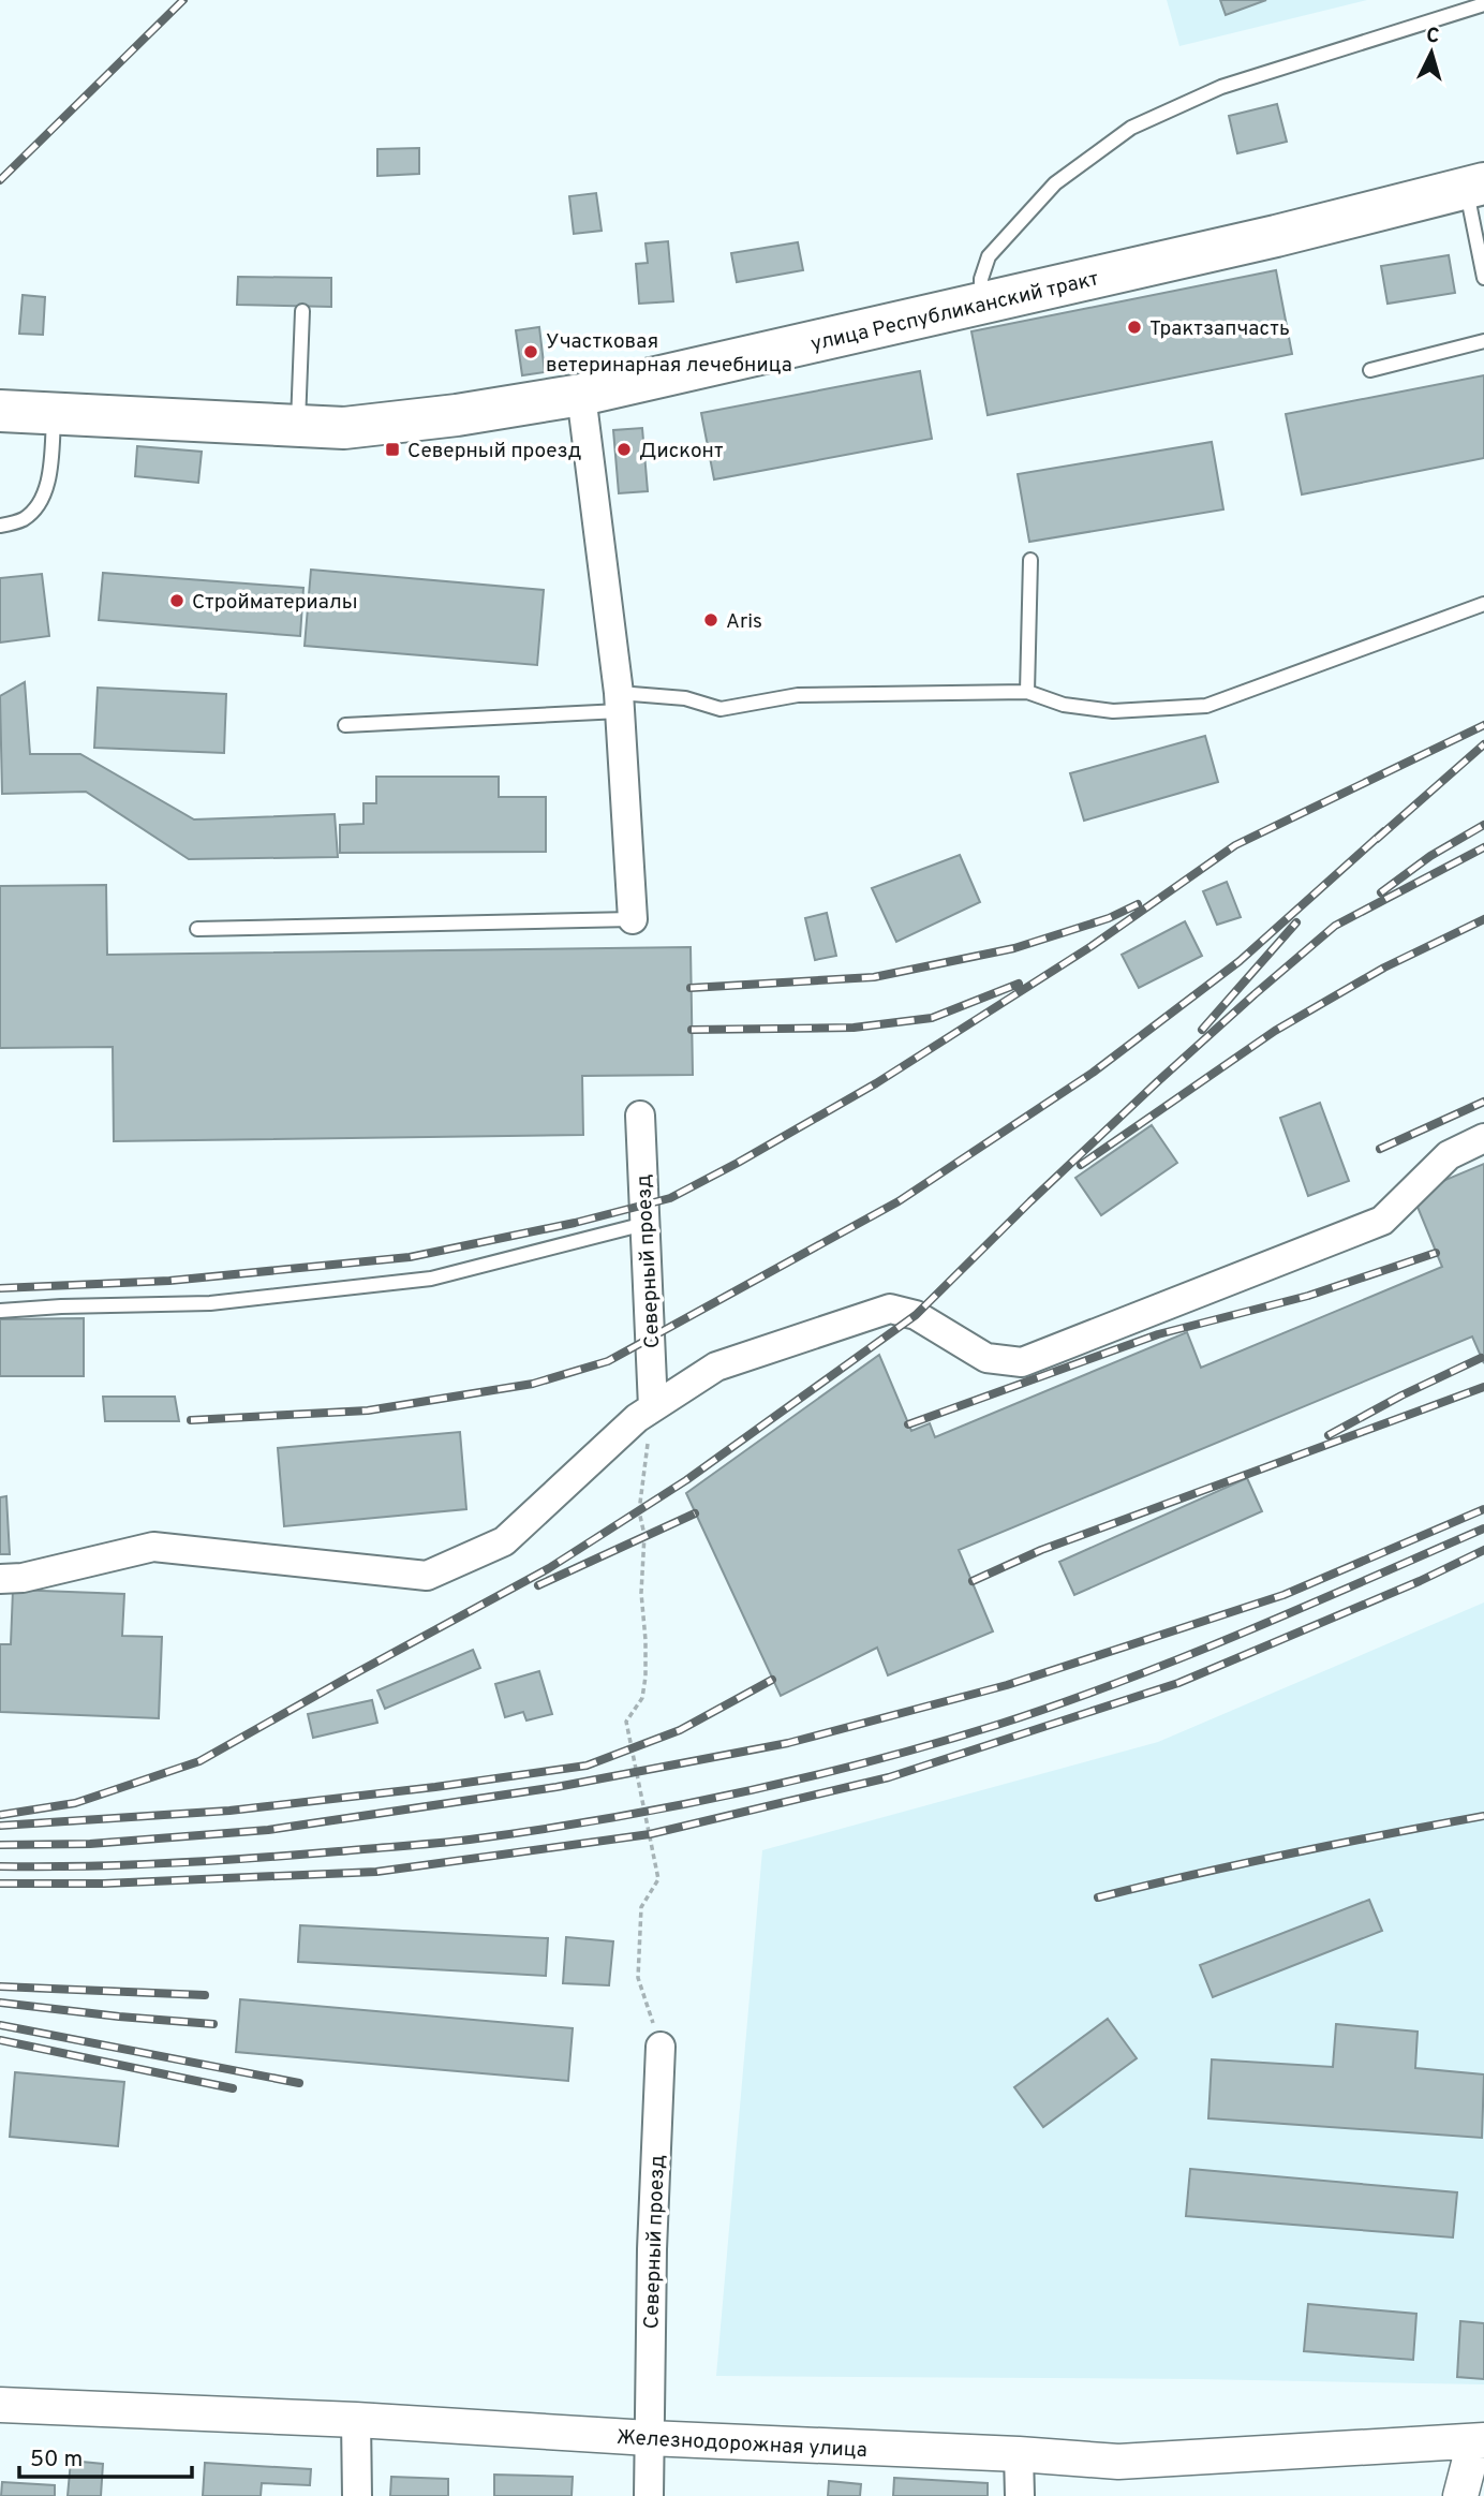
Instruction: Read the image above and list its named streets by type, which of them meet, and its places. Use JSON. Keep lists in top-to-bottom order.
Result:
{
  "streets": {
    "main road": ["улица Республиканский тракт"],
    "street": ["Северный проезд", "Железнодорожная улица"]
  },
  "crossings": [
    ["Северный проезд", "Железнодорожная улица"]
  ],
  "places": {
    "other": [
      "Трактзапчасть",
      "Участковая ветеринарная лечебница",
      "Дисконт",
      "Стройматериалы",
      "Aris"
    ],
    "transit": ["Северный проезд"]
  },
  "scale_bar": "50 m",
  "north": "top"
}
